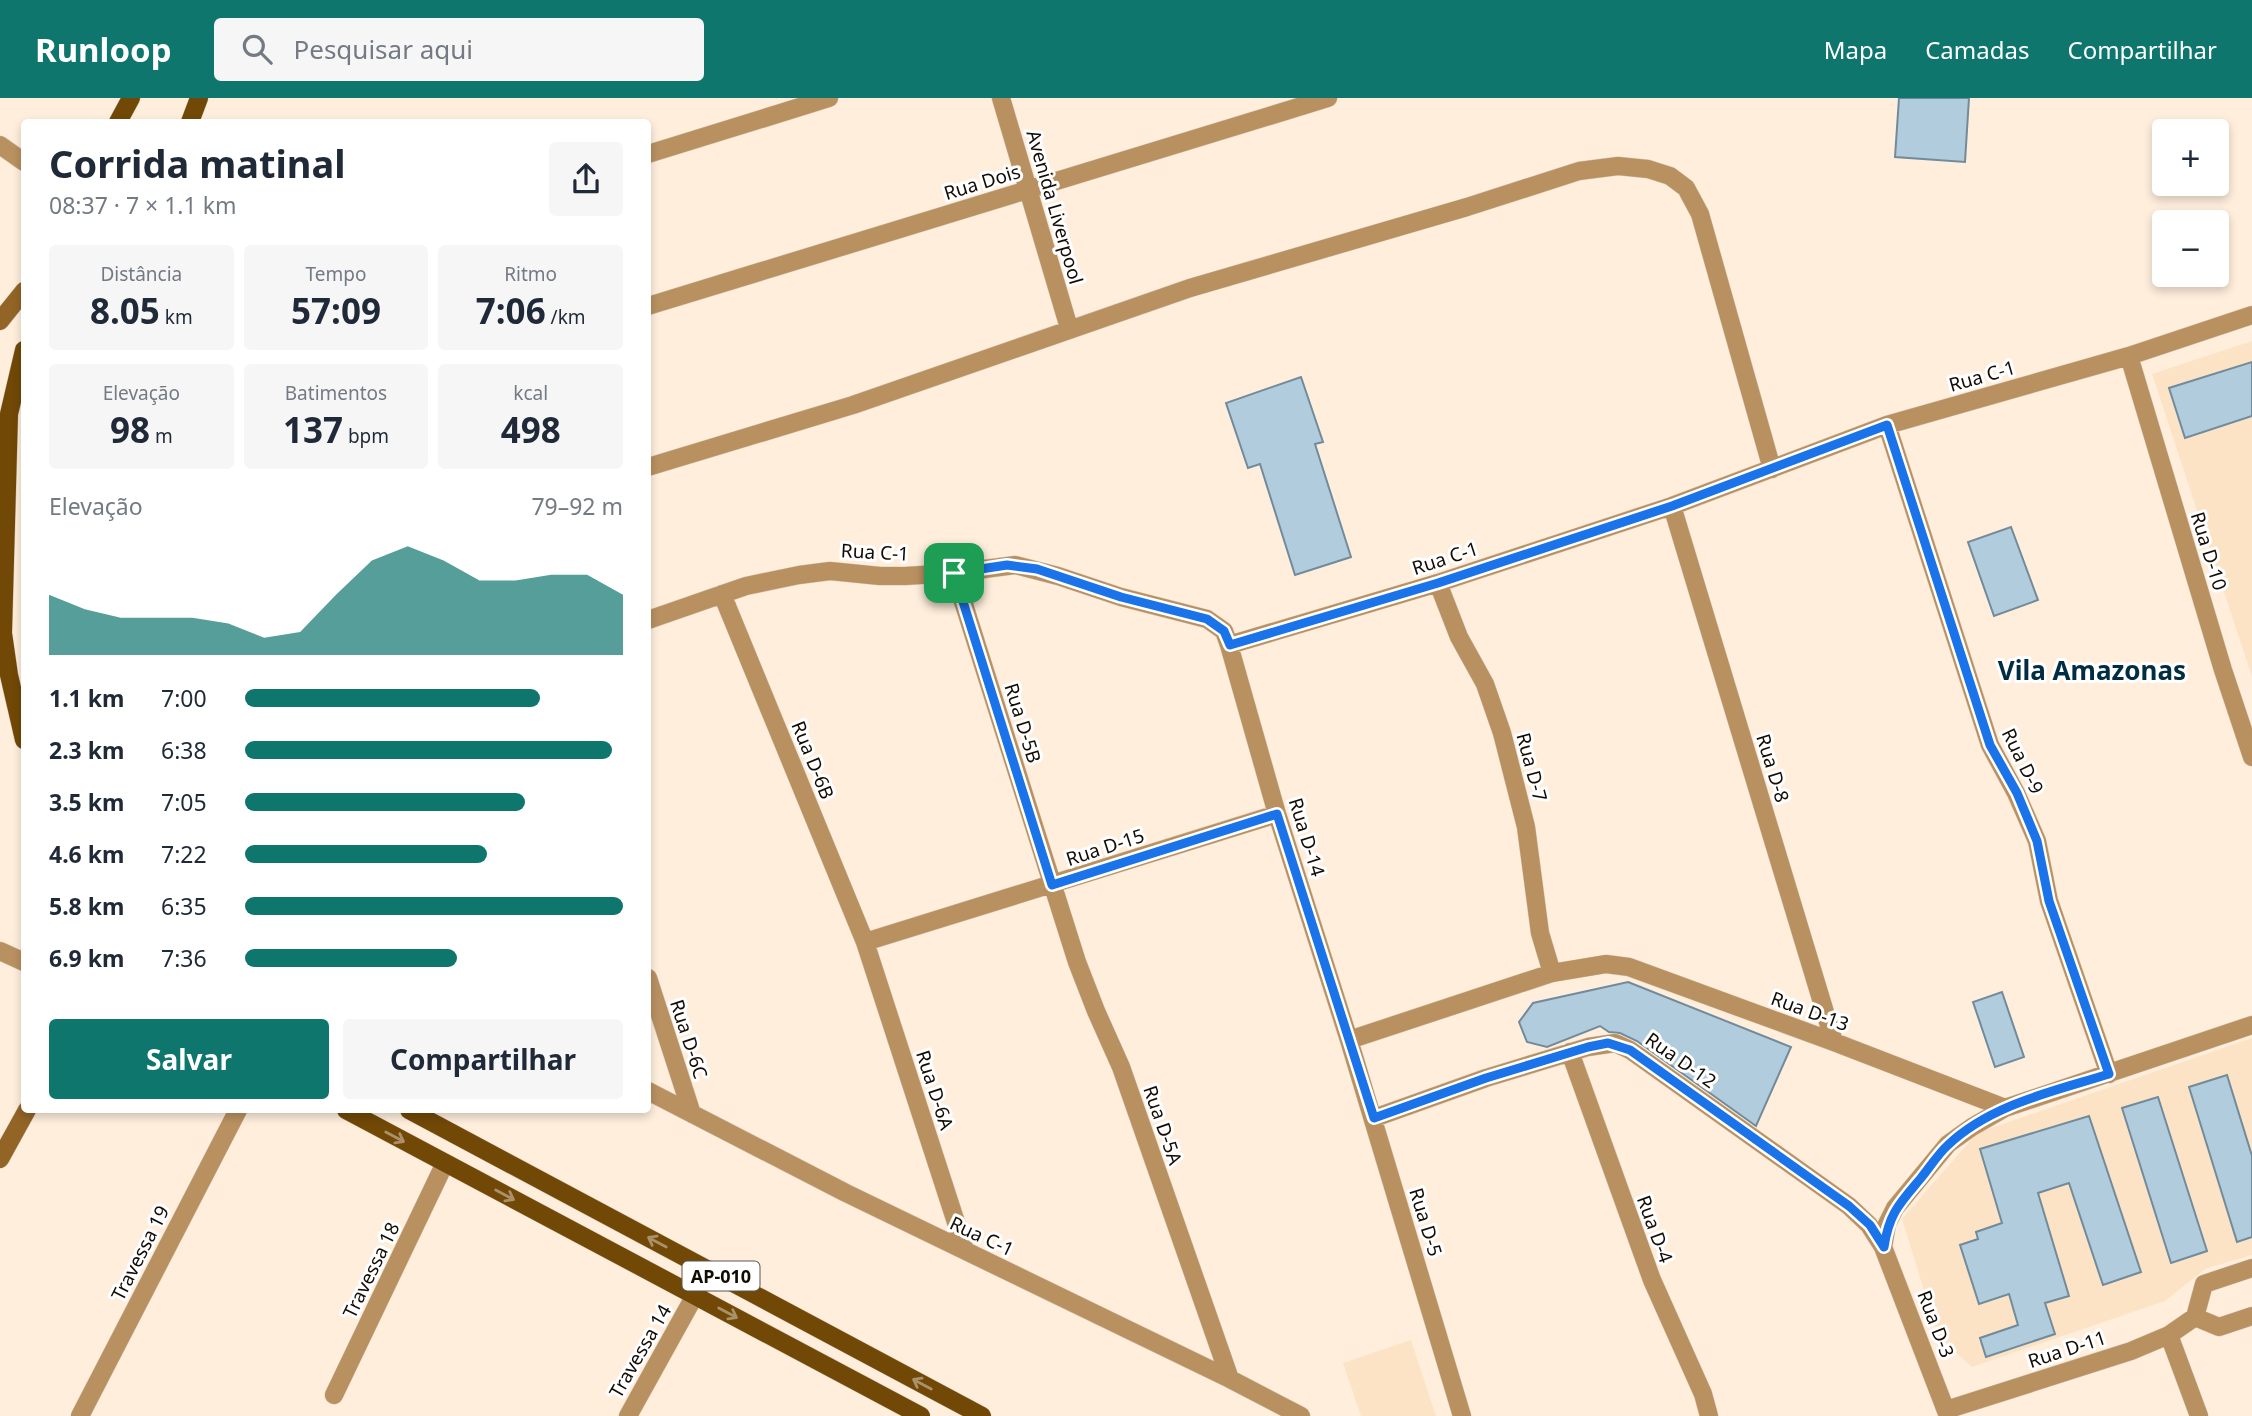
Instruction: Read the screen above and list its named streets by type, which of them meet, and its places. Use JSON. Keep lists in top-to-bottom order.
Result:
{
  "streets": {
    "main road": ["AP-010"],
    "street": [
      "Rua Dois",
      "Avenida Liverpool",
      "Rua C-1",
      "Rua D-10",
      "Rua D-5B",
      "Rua D-6B",
      "Rua D-9",
      "Rua D-7",
      "Rua D-8",
      "Rua D-14",
      "Rua D-15",
      "Rua D-13",
      "Rua D-6C",
      "Rua D-12",
      "Rua D-6A",
      "Rua D-5A",
      "Rua D-5",
      "Rua D-4",
      "Travessa 19",
      "Travessa 18",
      "Rua D-3",
      "Rua D-11",
      "Travessa 14"
    ]
  },
  "crossings": [
    ["Rua Dois", "Avenida Liverpool"],
    ["Rua C-1", "Rua D-10"],
    ["Rua C-1", "Rua D-5B"],
    ["Rua C-1", "Rua D-6B"],
    ["Rua C-1", "Rua D-9"],
    ["Rua C-1", "Rua D-7"],
    ["Rua C-1", "Rua D-8"],
    ["Rua C-1", "Rua D-14"],
    ["Rua C-1", "Rua D-6C"],
    ["Rua C-1", "Rua D-6A"],
    ["Rua C-1", "Rua D-5A"],
    ["Rua D-5B", "Rua D-15"],
    ["Rua D-5B", "Rua D-5A"],
    ["Rua D-6B", "Rua D-15"],
    ["Rua D-6B", "Rua D-6A"],
    ["Rua D-7", "Rua D-13"],
    ["Rua D-8", "Rua D-13"],
    ["Rua D-14", "Rua D-15"],
    ["Rua D-14", "Rua D-13"],
    ["Rua D-14", "Rua D-5"],
    ["Rua D-15", "Rua D-6A"],
    ["Rua D-15", "Rua D-5A"],
    ["Rua D-13", "Rua D-5"],
    ["Rua D-12", "Rua D-5"],
    ["Rua D-12", "Rua D-4"],
    ["Rua D-12", "Rua D-3"],
    ["Travessa 18", "AP-010"],
    ["AP-010", "Travessa 14"],
    ["Rua D-3", "Rua D-11"]
  ],
  "districts": ["Vila Amazonas"],
  "page": {
    "header": "Runloop",
    "search": "Pesquisar aqui",
    "nav": ["Mapa", "Camadas", "Compartilhar"],
    "map_buttons": ["+", "−"],
    "heading": ["Corrida matinal", "08:37 · 7 × 1.1 km"],
    "stats": [
      ["Distância", "8.05 km"],
      ["Tempo", "57:09"],
      ["Ritmo", "7:06 /km"],
      ["Elevação", "98 m"],
      ["Batimentos", "137 bpm"],
      ["kcal", "498"]
    ],
    "chart": ["Elevação", "79–92 m"],
    "list": [
      {
        "name": "1.1 km",
        "note": "7:00"
      },
      {
        "name": "2.3 km",
        "note": "6:38"
      },
      {
        "name": "3.5 km",
        "note": "7:05"
      },
      {
        "name": "4.6 km",
        "note": "7:22"
      },
      {
        "name": "5.8 km",
        "note": "6:35"
      },
      {
        "name": "6.9 km",
        "note": "7:36"
      }
    ],
    "buttons": ["Salvar", "Compartilhar"]
  }
}
